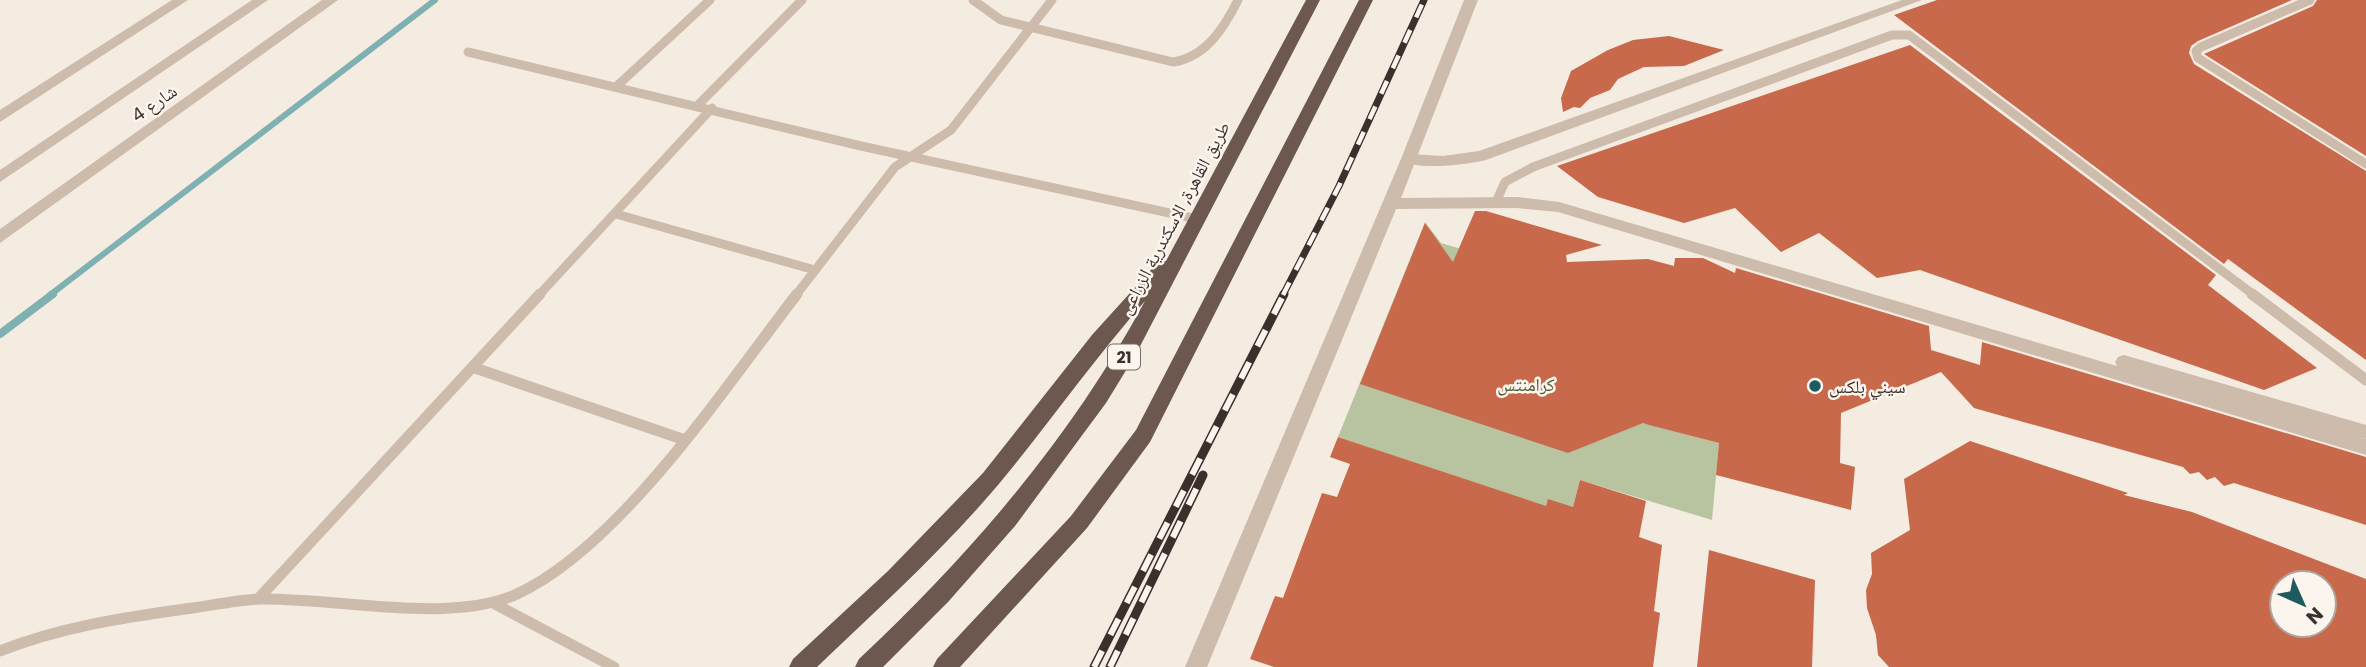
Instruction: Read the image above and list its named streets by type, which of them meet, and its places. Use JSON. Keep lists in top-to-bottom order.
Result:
{
  "streets": {
    "highway": ["طريق القاهرة, الاسكندرية الزراعى", "21"],
    "street": ["شارع 4"]
  },
  "parks": ["كرامنتس"],
  "places": ["سيني بلكس"],
  "north": "bottom right"
}
